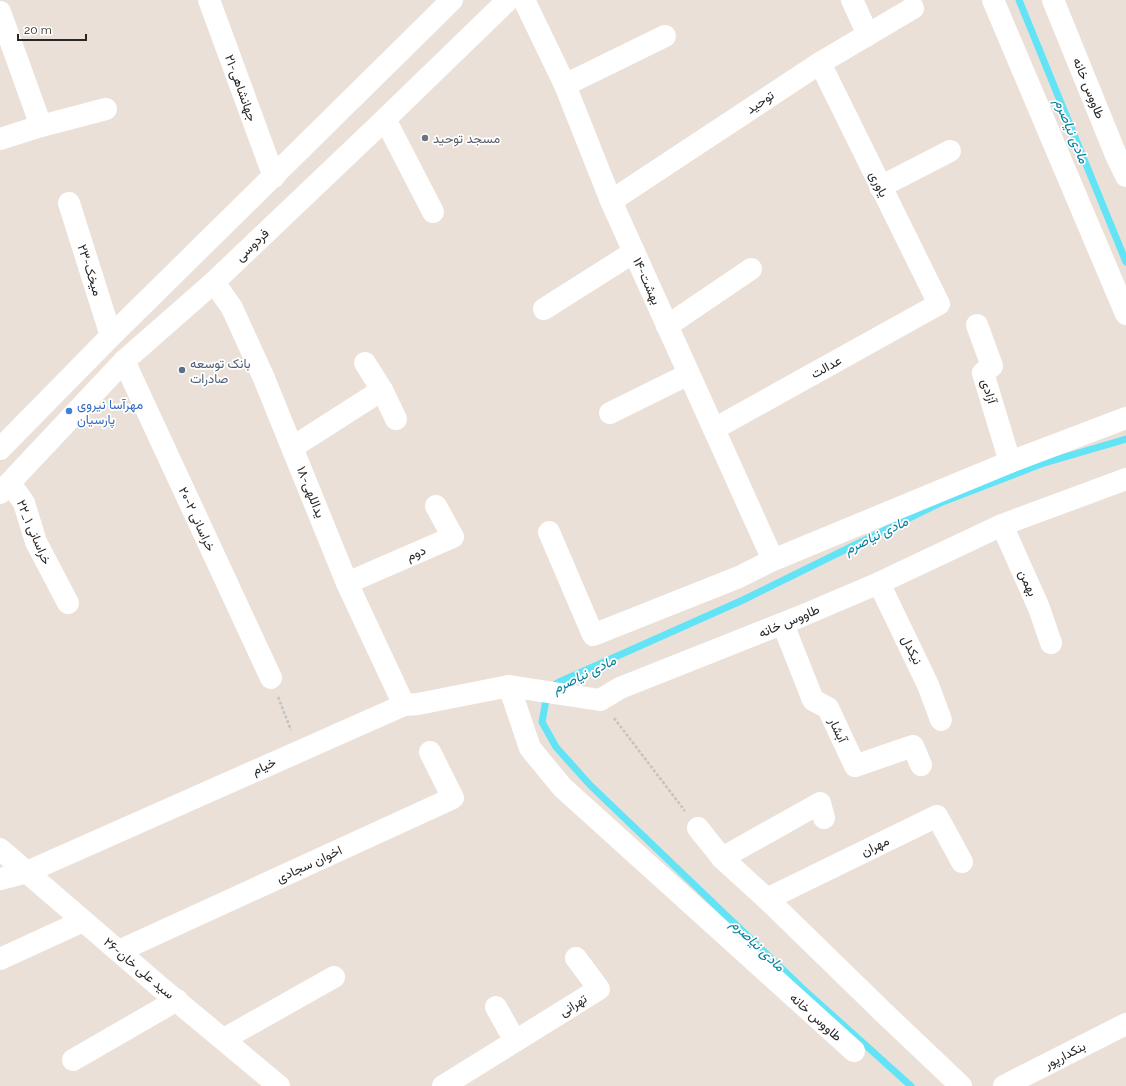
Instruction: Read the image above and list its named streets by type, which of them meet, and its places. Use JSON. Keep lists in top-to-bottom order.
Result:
{
  "streets": {
    "street": [
      "۲۱-جهانشاهی",
      "طاووس خانه",
      "توحید",
      "یاوری",
      "فردوسی",
      "۲۳-میخک",
      "۱۴-بهشت",
      "عدالت",
      "آزادی",
      "۱۸-یداللهی",
      "۲۰-خراسانی ۲",
      "۲۲_خراسانی ۱",
      "دوم",
      "بهمن",
      "نیکدل",
      "آبشار",
      "خیام",
      "مهران",
      "اخوان سجادی",
      "۲۶-سید علی خان",
      "تهرانی",
      "بنکدارپور"
    ]
  },
  "crossings": [
    ["طاووس خانه", "بهمن"],
    ["طاووس خانه", "نیکدل"],
    ["طاووس خانه", "آبشار"],
    ["طاووس خانه", "خیام"],
    ["توحید", "یاوری"],
    ["توحید", "۱۴-بهشت"],
    ["یاوری", "عدالت"],
    ["فردوسی", "۲۳-میخک"],
    ["فردوسی", "۱۸-یداللهی"],
    ["فردوسی", "۲۰-خراسانی ۲"],
    ["فردوسی", "۲۲_خراسانی ۱"],
    ["۲۳-میخک", "۲۰-خراسانی ۲"],
    ["۱۴-بهشت", "عدالت"],
    ["۱۸-یداللهی", "دوم"],
    ["۱۸-یداللهی", "خیام"],
    ["خیام", "۲۶-سید علی خان"],
    ["اخوان سجادی", "۲۶-سید علی خان"]
  ],
  "water": ["مادی نیاصرم"],
  "places": ["مسجد توحید", "بانک توسعه صادرات", "مهرآسا نیروی پارسیان"],
  "scale_bar": "20 m"
}
